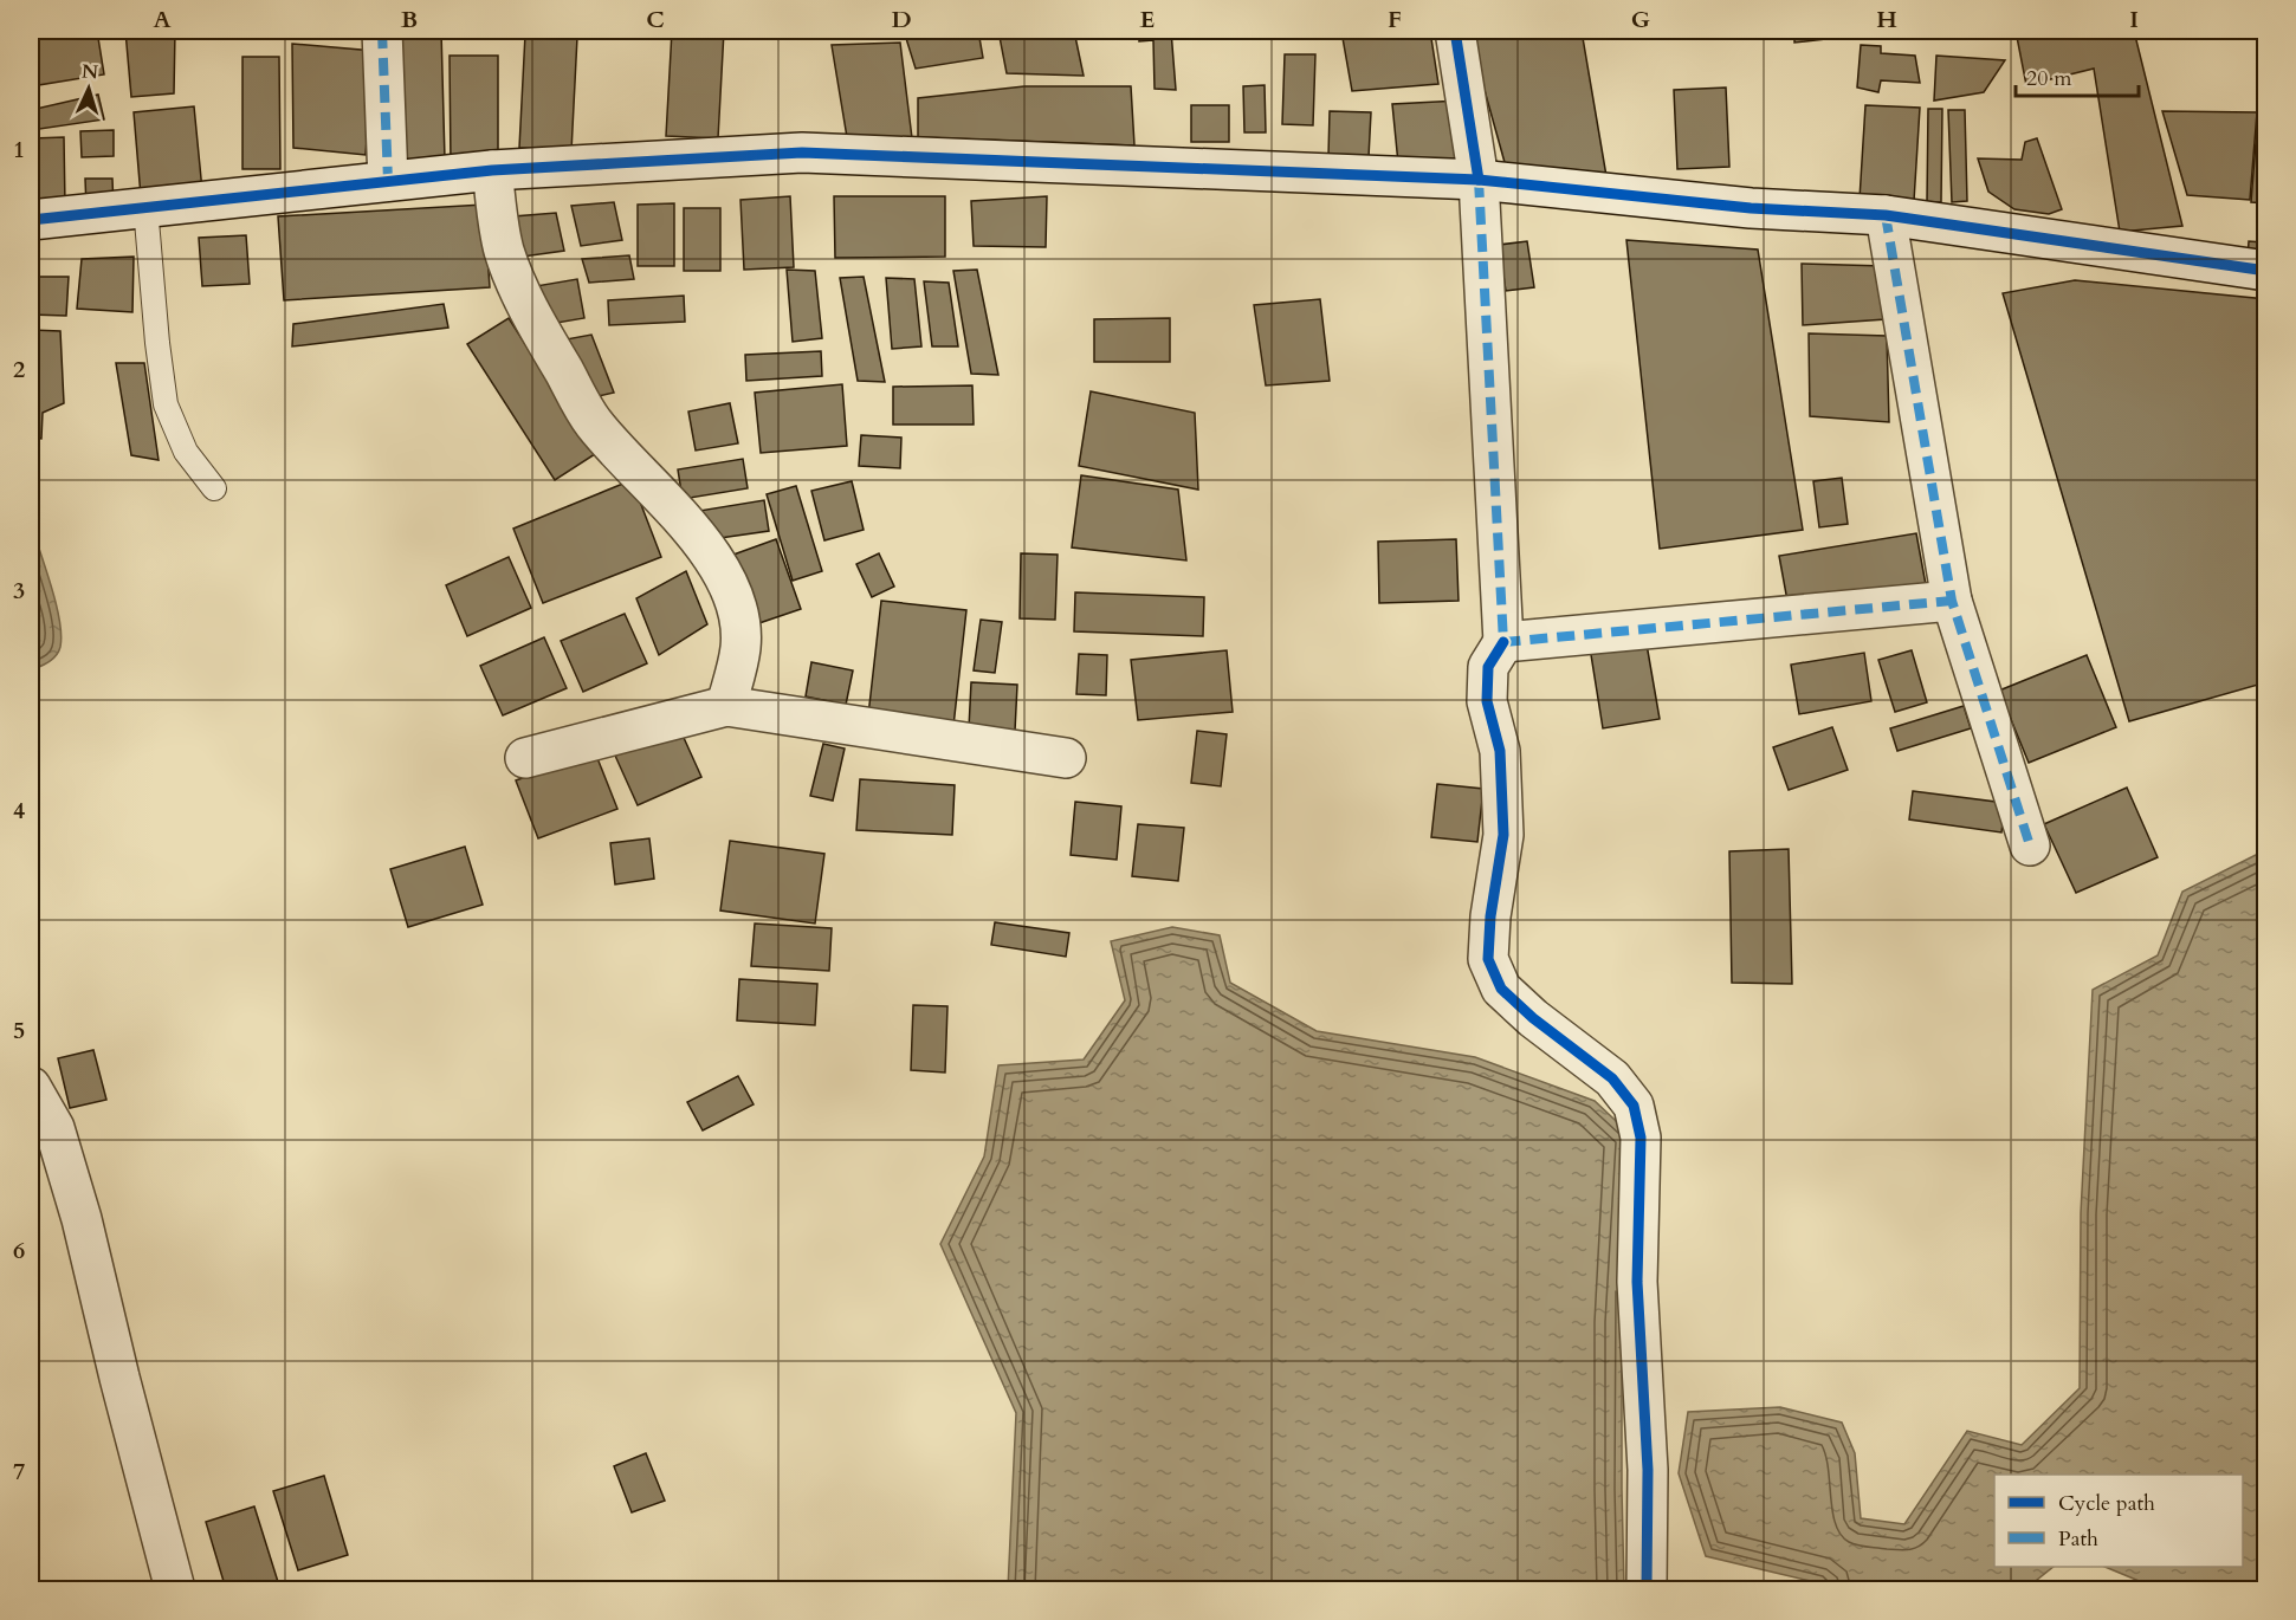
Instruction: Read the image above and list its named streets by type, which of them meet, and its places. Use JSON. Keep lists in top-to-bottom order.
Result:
{
  "legend": ["Cycle path", "Path"],
  "scale_bar": "20 m",
  "north": "top",
  "grid": {
    "columns": [
      "A",
      "B",
      "C",
      "D",
      "E",
      "F",
      "G",
      "H",
      "I"
    ],
    "rows": [
      "1",
      "2",
      "3",
      "4",
      "5",
      "6",
      "7"
    ]
  }
}
